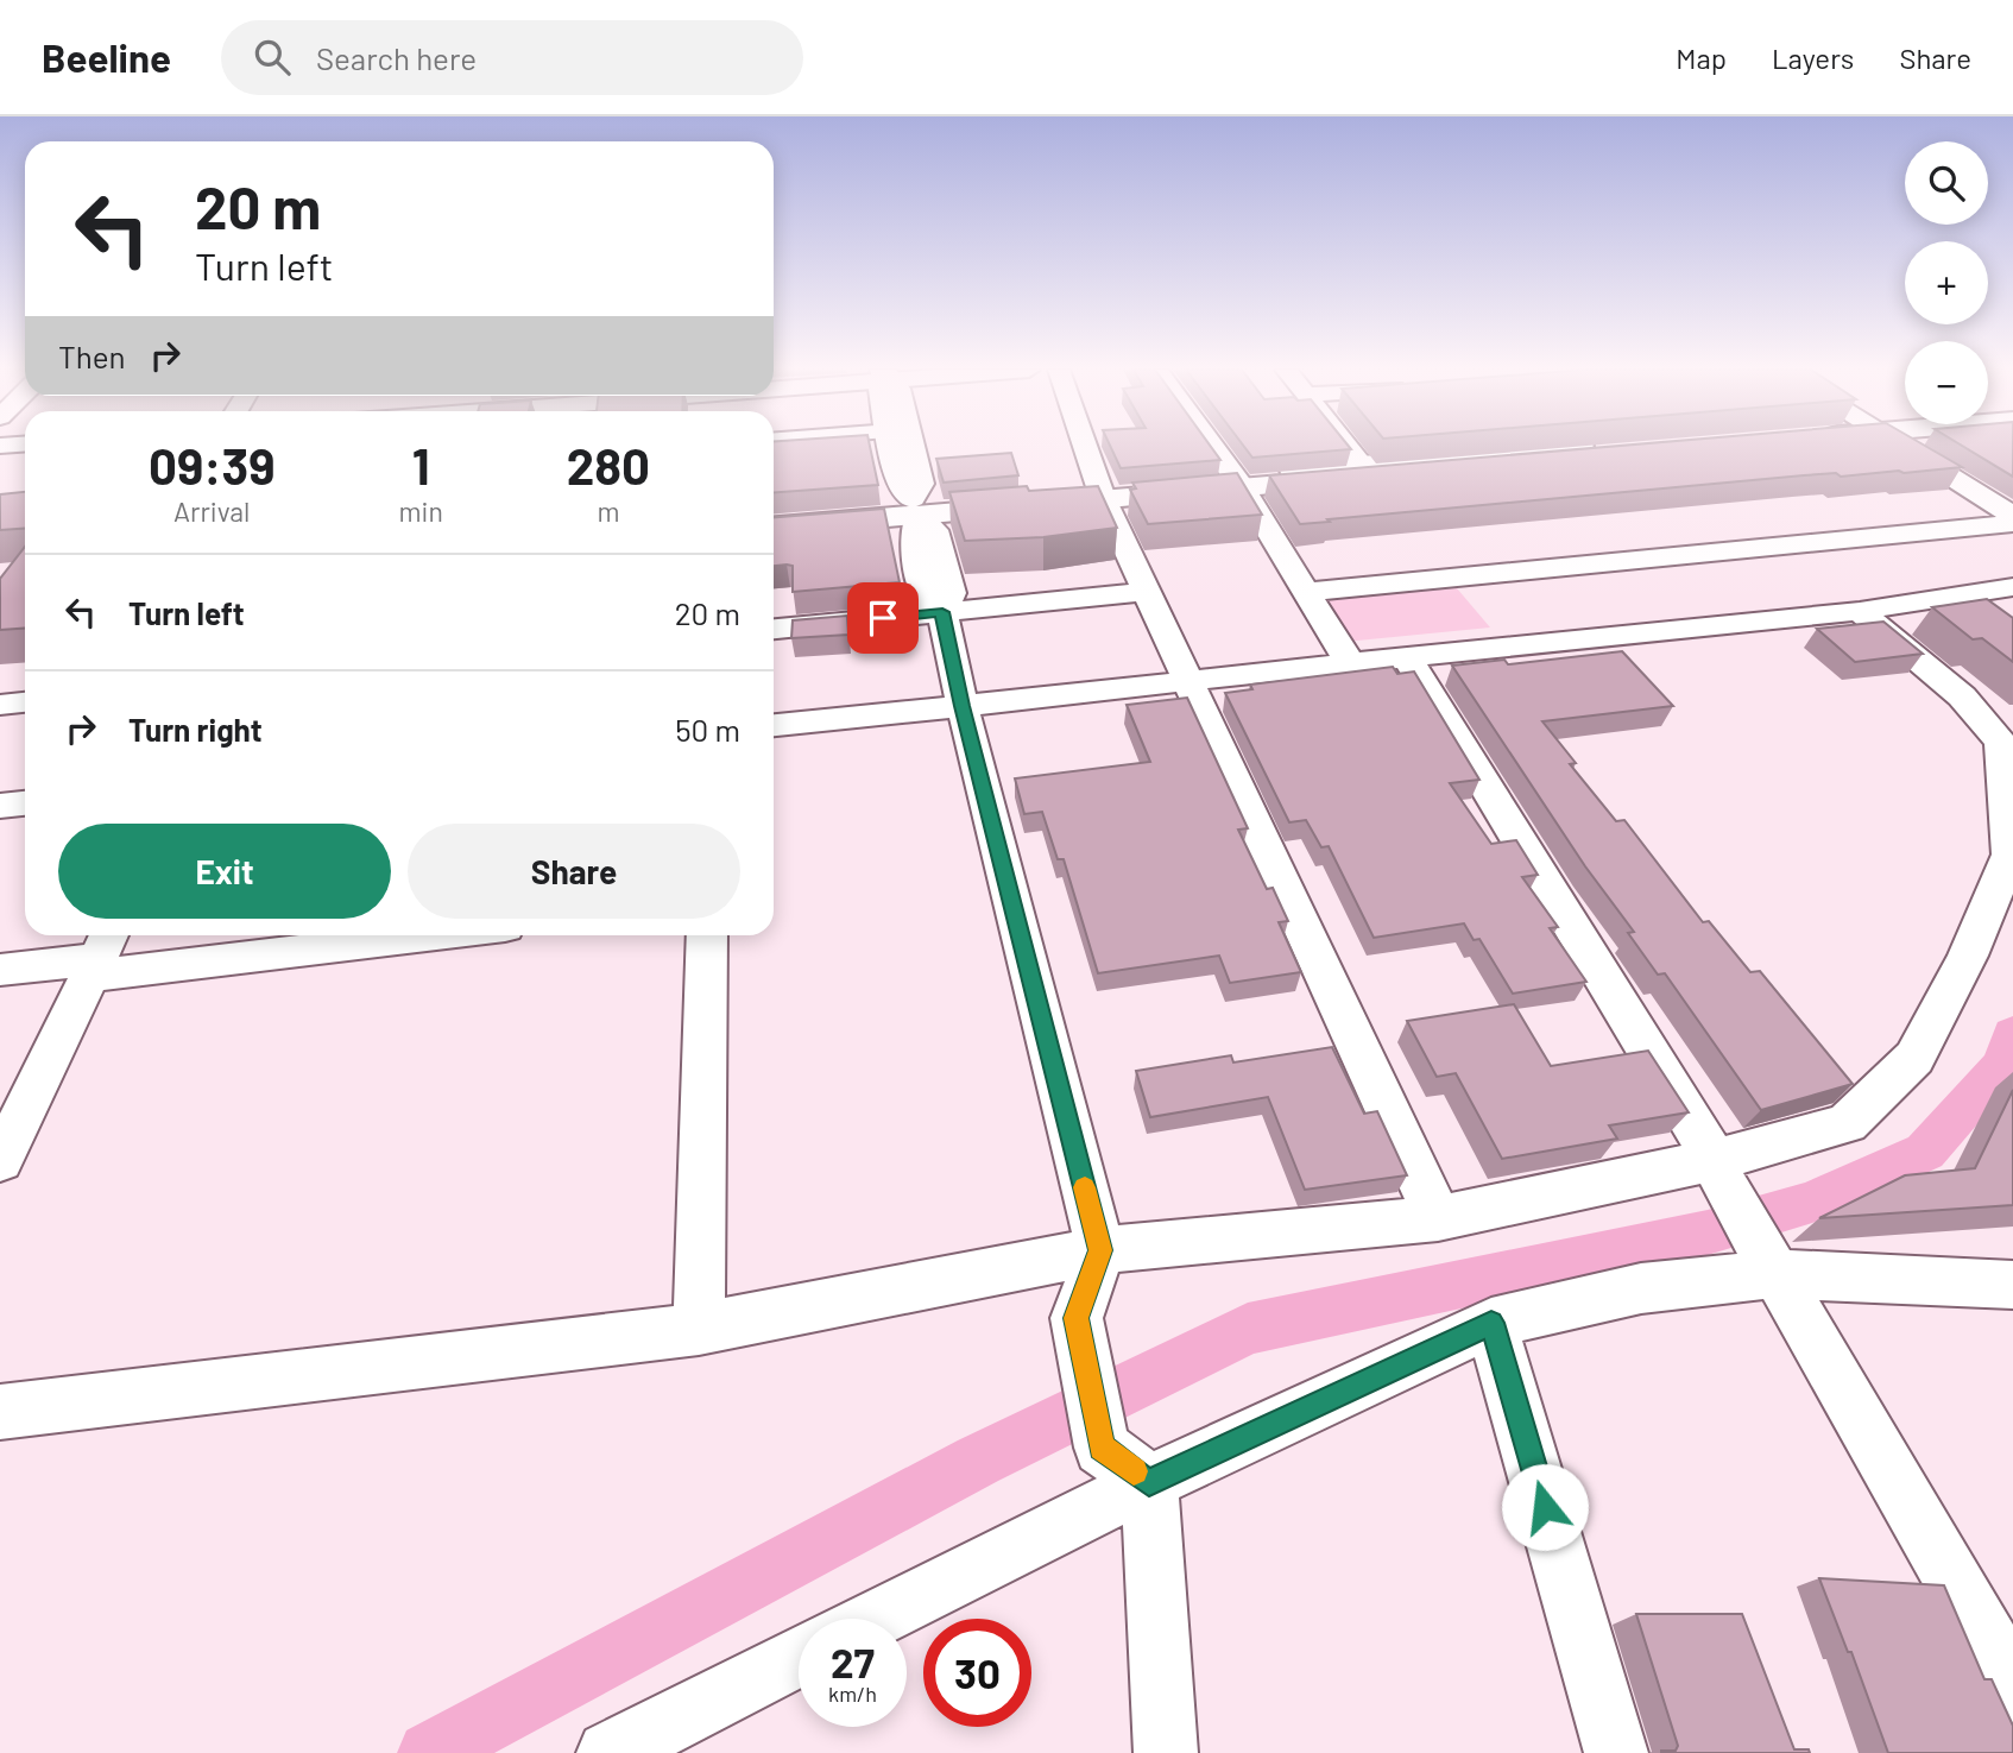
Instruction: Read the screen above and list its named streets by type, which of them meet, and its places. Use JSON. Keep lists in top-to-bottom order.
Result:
{
  "page": {
    "header": "Beeline",
    "search": "Search here",
    "nav": ["Map", "Layers", "Share"],
    "map_buttons": ["+", "−"],
    "turn": ["20 m", "Turn left"],
    "then": "Then",
    "eta": [
      "09:39",
      "Arrival",
      "1",
      "min",
      "280",
      "m"
    ],
    "list": [
      {
        "name": "Turn left",
        "value": "20 m"
      },
      {
        "name": "Turn right",
        "value": "50 m"
      }
    ],
    "buttons": ["Exit", "Share"],
    "speed": "27 km/h",
    "limit": "30"
  }
}
